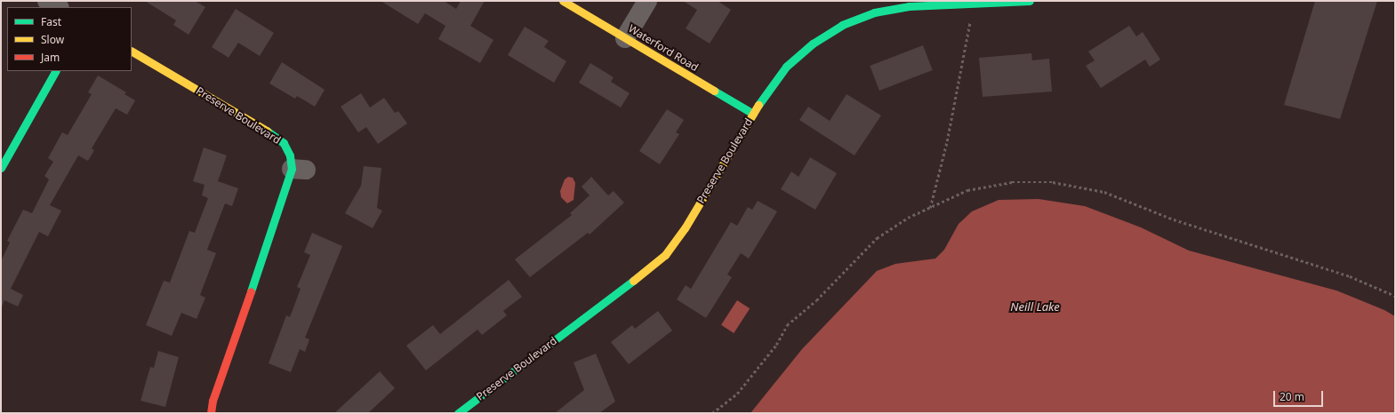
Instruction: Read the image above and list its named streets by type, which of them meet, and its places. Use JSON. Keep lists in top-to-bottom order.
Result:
{
  "streets": {
    "street": ["Waterford Road", "Preserve Boulevard"]
  },
  "crossings": [
    ["Waterford Road", "Preserve Boulevard"]
  ],
  "water": ["Neill Lake"],
  "legend": ["Fast", "Slow", "Jam"],
  "scale_bar": "20 m"
}
